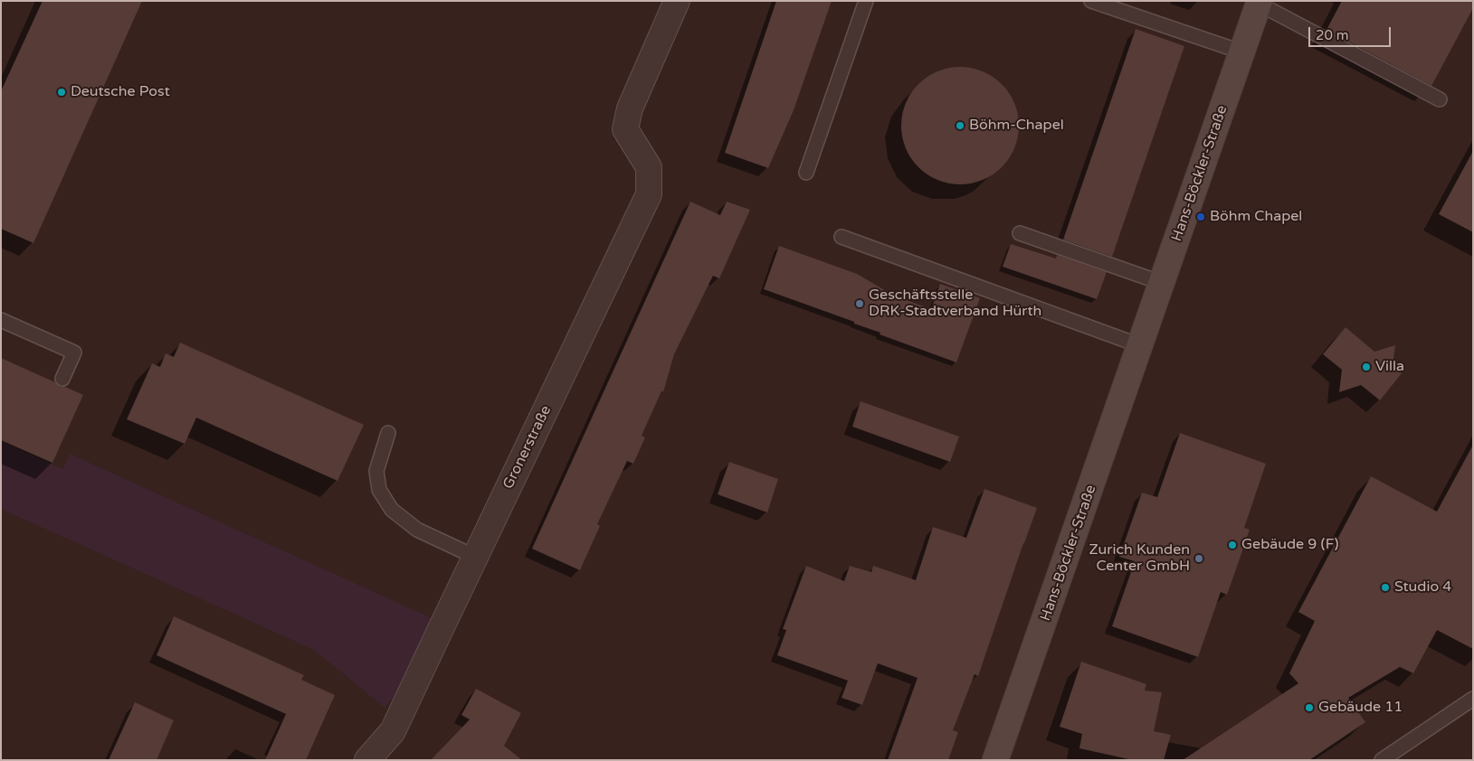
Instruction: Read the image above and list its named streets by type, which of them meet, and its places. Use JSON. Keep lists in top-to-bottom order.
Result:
{
  "streets": {
    "street": ["Hans-Böckler-Straße", "Gronerstraße"]
  },
  "places": [
    "Deutsche Post",
    "Böhm-Chapel",
    "Böhm Chapel",
    "Geschäftsstelle DRK-Stadtverband Hürth",
    "Villa",
    "Gebäude 9 (F)",
    "Zurich Kunden Center GmbH",
    "Studio 4",
    "Gebäude 11"
  ],
  "scale_bar": "20 m"
}
